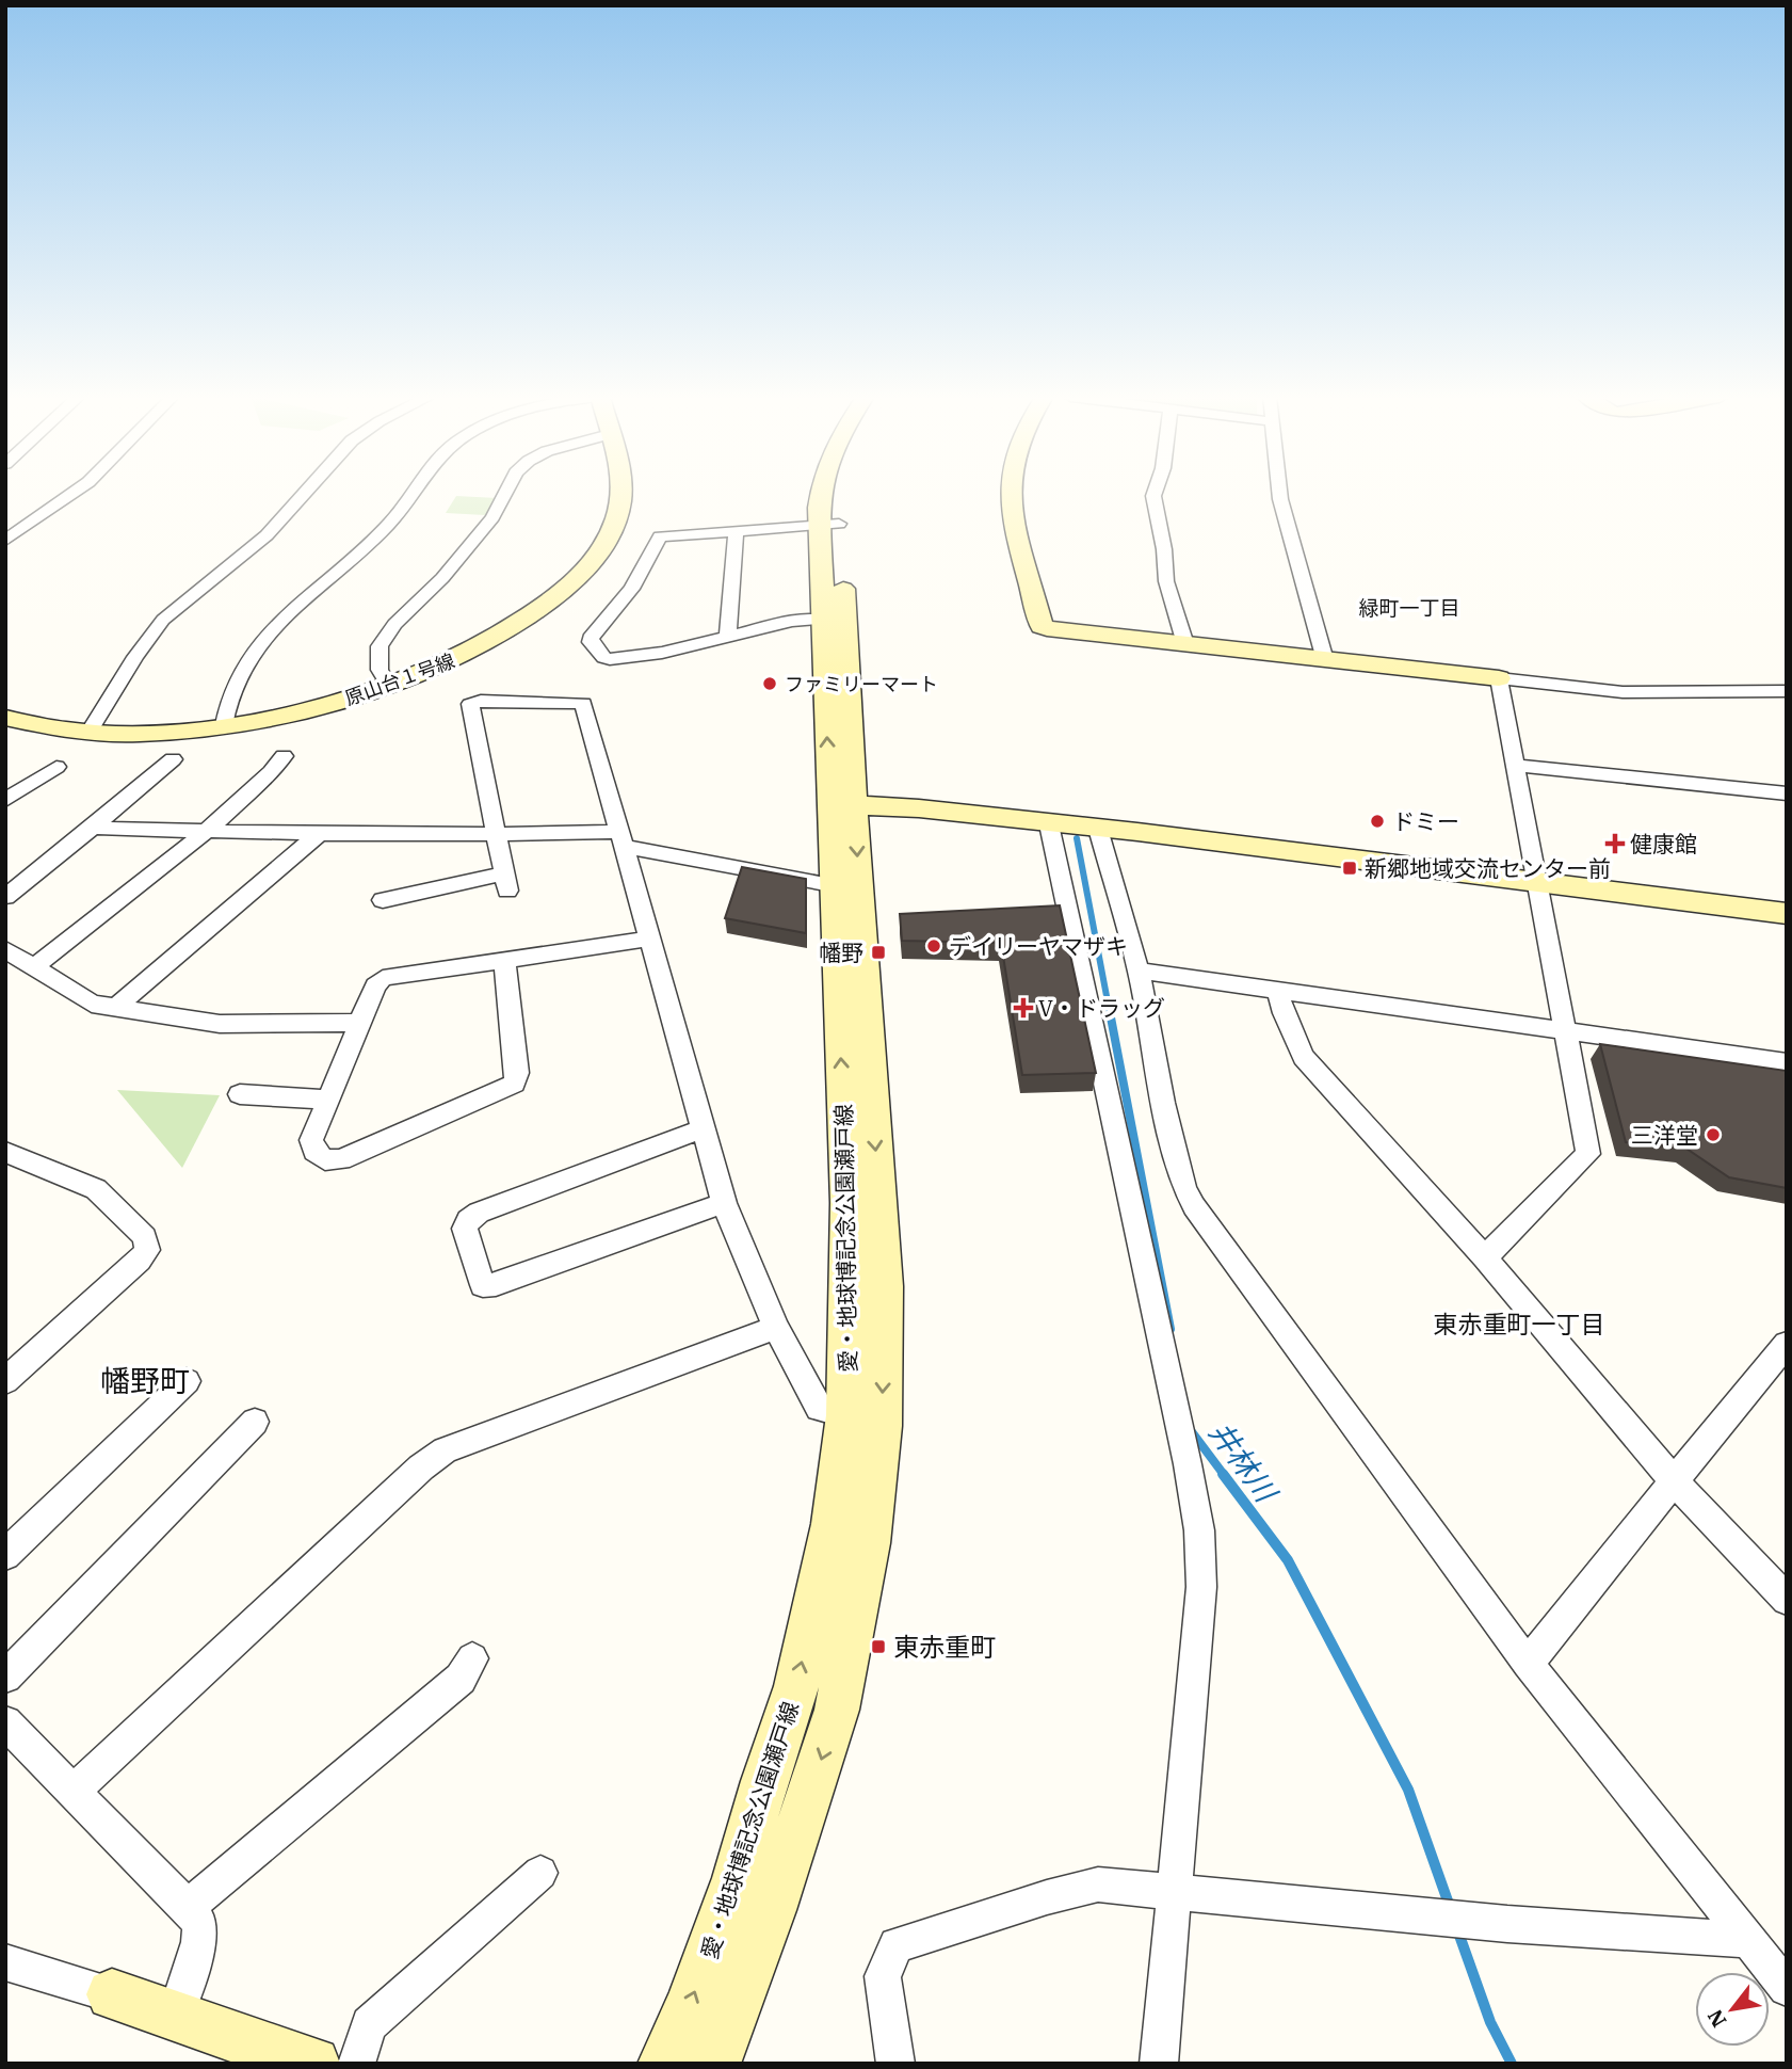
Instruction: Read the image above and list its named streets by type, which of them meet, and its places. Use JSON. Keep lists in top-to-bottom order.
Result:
{
  "streets": {
    "main road": ["原山台１号線", "愛・地球博記念公園瀬戸線"]
  },
  "districts": ["緑町一丁目", "東赤重町一丁目", "幡野町"],
  "water": ["井林川"],
  "places": {
    "other": [
      "ファミリーマート",
      "ドミー",
      "デイリーヤマザキ",
      "三洋堂"
    ],
    "health": ["健康館", "V・ドラッグ"],
    "transit": ["新郷地域交流センター前", "幡野", "東赤重町"]
  },
  "north": "bottom left"
}
